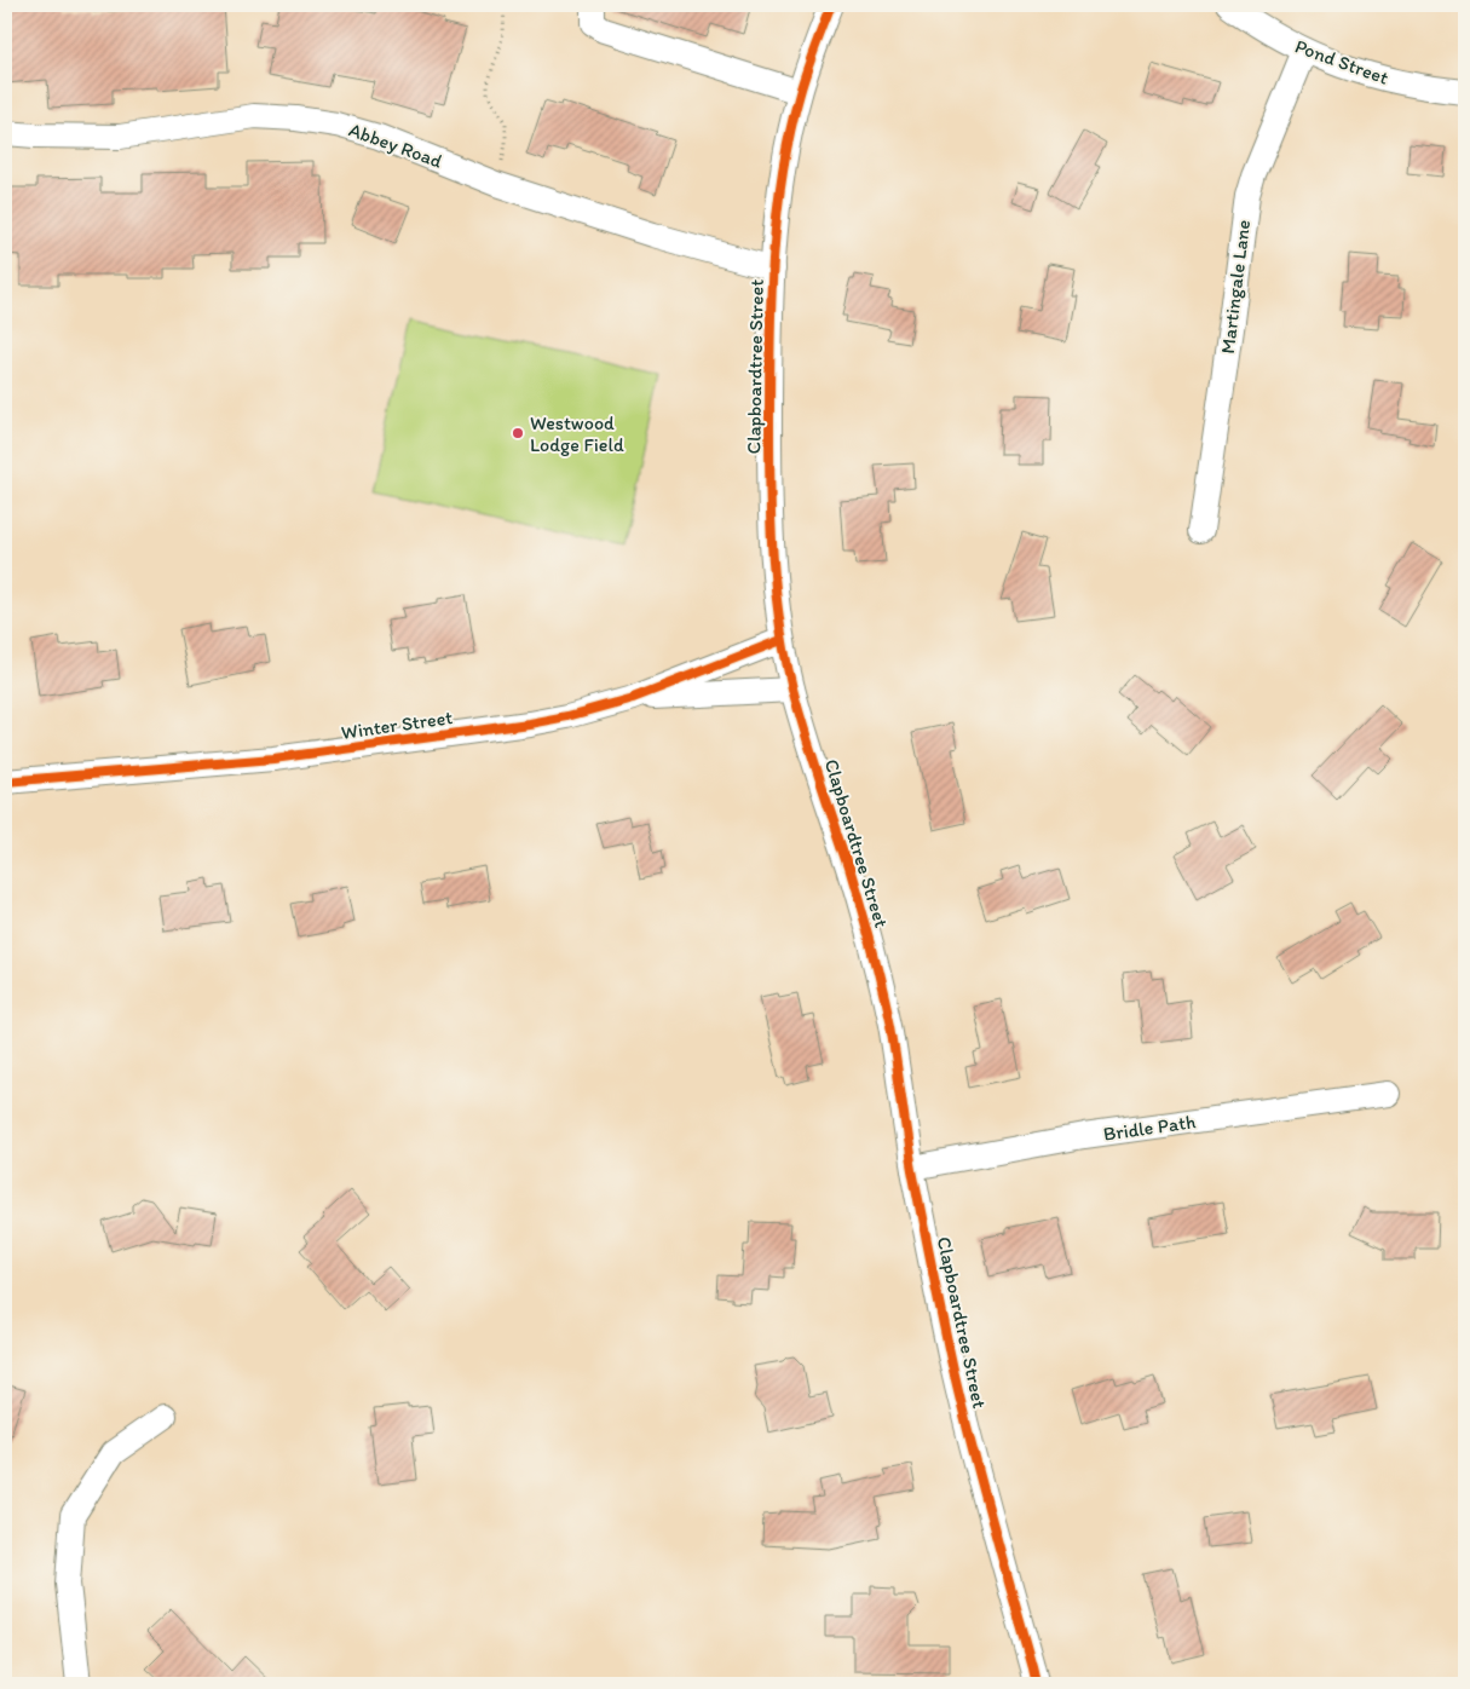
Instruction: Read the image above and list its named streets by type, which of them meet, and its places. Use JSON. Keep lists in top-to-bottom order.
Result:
{
  "streets": {
    "street": [
      "Pond Street",
      "Abbey Road",
      "Martingale Lane",
      "Clapboardtree Street",
      "Winter Street",
      "Bridle Path"
    ]
  },
  "crossings": [
    ["Pond Street", "Martingale Lane"],
    ["Abbey Road", "Clapboardtree Street"],
    ["Clapboardtree Street", "Winter Street"],
    ["Clapboardtree Street", "Bridle Path"]
  ],
  "places": ["Westwood Lodge Field"]
}
